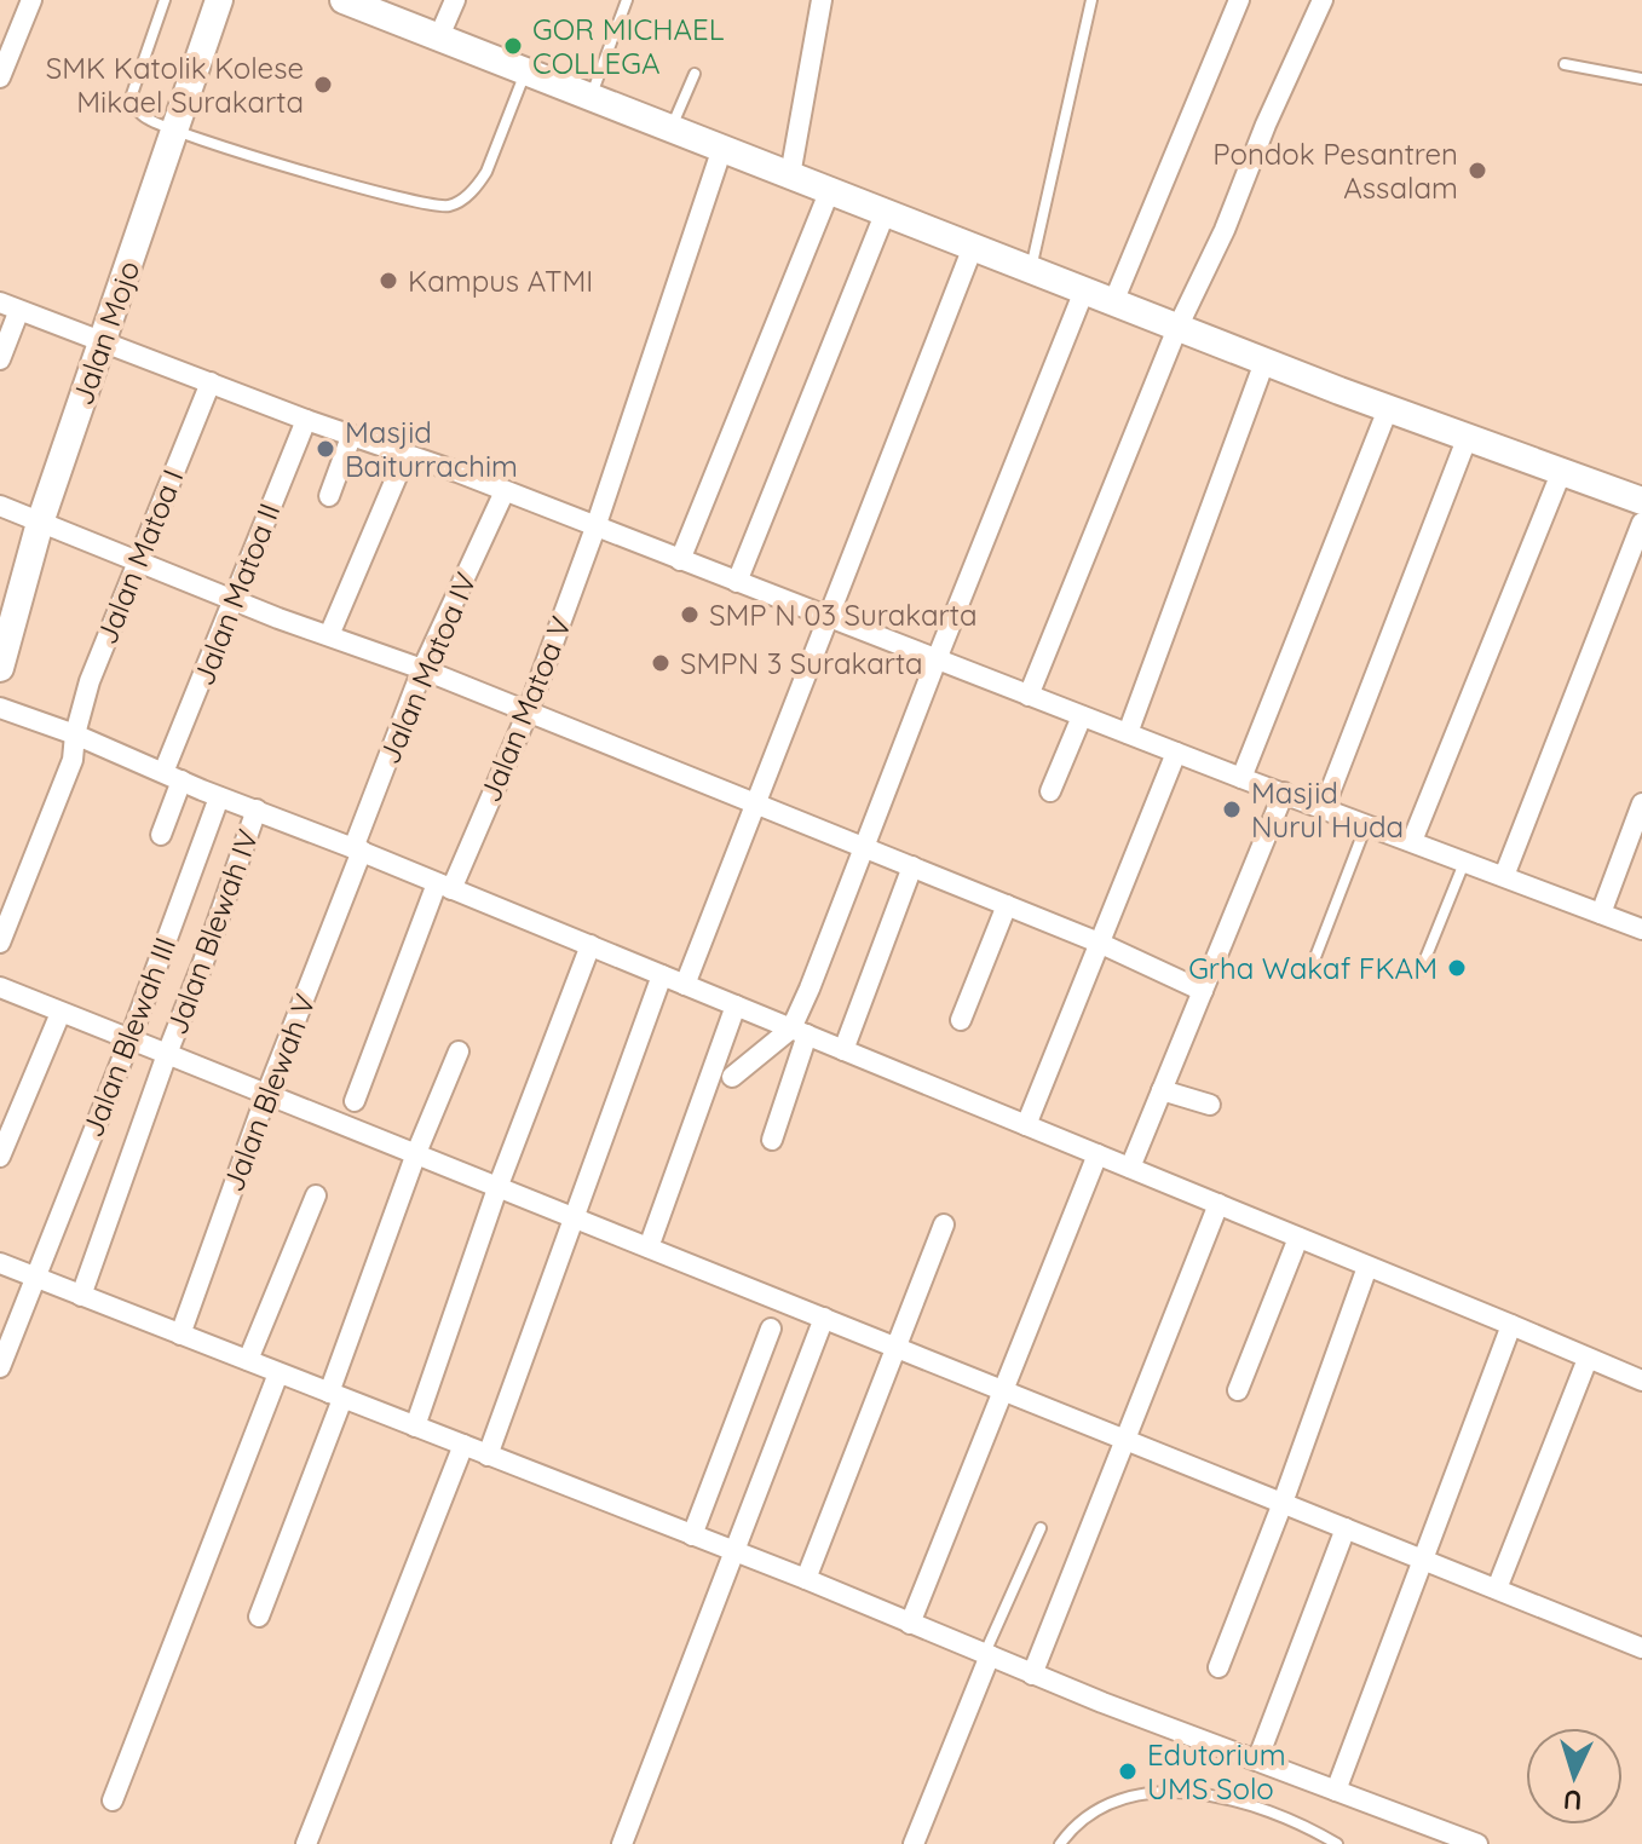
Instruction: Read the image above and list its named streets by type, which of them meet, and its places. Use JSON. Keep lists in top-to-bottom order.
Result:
{
  "streets": {
    "street": [
      "Jalan Mojo",
      "Jalan Matoa I",
      "Jalan Matoa II",
      "Jalan Matoa IV",
      "Jalan Matoa V",
      "Jalan Blewah IV",
      "Jalan Blewah III",
      "Jalan Blewah V"
    ]
  },
  "crossings": [
    ["Jalan Matoa IV", "Jalan Blewah V"]
  ],
  "places": [
    "GOR MICHAEL COLLEGA",
    "SMK Katolik Kolese Mikael Surakarta",
    "Pondok Pesantren Assalam",
    "Kampus ATMI",
    "Masjid Baiturrachim",
    "SMP N 03 Surakarta",
    "SMPN 3 Surakarta",
    "Masjid Nurul Huda",
    "Grha Wakaf FKAM",
    "Edutorium UMS Solo"
  ],
  "north": "bottom"
}
